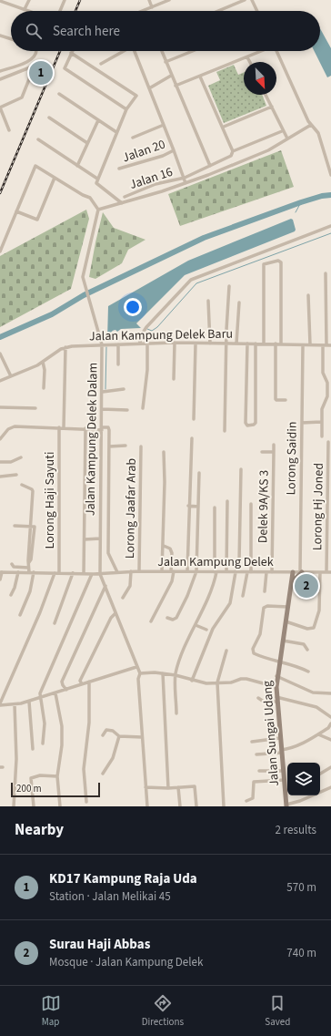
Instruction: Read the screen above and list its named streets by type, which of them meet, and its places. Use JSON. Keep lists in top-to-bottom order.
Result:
{
  "streets": {
    "street": [
      "Jalan 20",
      "Jalan 16",
      "Jalan Kampung Delek Baru",
      "Jalan Kampung Delek Dalam",
      "Lorong Saidin",
      "Lorong Haji Sayuti",
      "Delek 9A/KS 3",
      "Lorong Hj Joned",
      "Lorong Jaafar Arab",
      "Jalan Kampung Delek",
      "Jalan Sungai Udang"
    ]
  },
  "crossings": [
    ["Jalan Kampung Delek Baru", "Jalan Kampung Delek Dalam"],
    ["Jalan Kampung Delek Baru", "Lorong Saidin"],
    ["Jalan Kampung Delek Dalam", "Jalan Kampung Delek"],
    ["Lorong Saidin", "Jalan Kampung Delek"],
    ["Lorong Haji Sayuti", "Jalan Kampung Delek"],
    ["Delek 9A/KS 3", "Jalan Kampung Delek"],
    ["Lorong Hj Joned", "Jalan Kampung Delek"],
    ["Lorong Jaafar Arab", "Jalan Kampung Delek"],
    ["Jalan Kampung Delek", "Jalan Sungai Udang"]
  ],
  "scale_bar": "200 m",
  "north": "bottom right",
  "page": {
    "search": "Search here",
    "pins": ["1", "2"],
    "scale": "200 m",
    "heading": ["Nearby", "2 results"],
    "list": [
      {
        "mark": "1",
        "name": "KD17 Kampung Raja Uda",
        "note": "Station · Jalan Melikai 45",
        "value": "570 m"
      },
      {
        "mark": "2",
        "name": "Surau Haji Abbas",
        "note": "Mosque · Jalan Kampung Delek",
        "value": "740 m"
      }
    ],
    "nav": ["Map", "Directions", "Saved"]
  }
}
